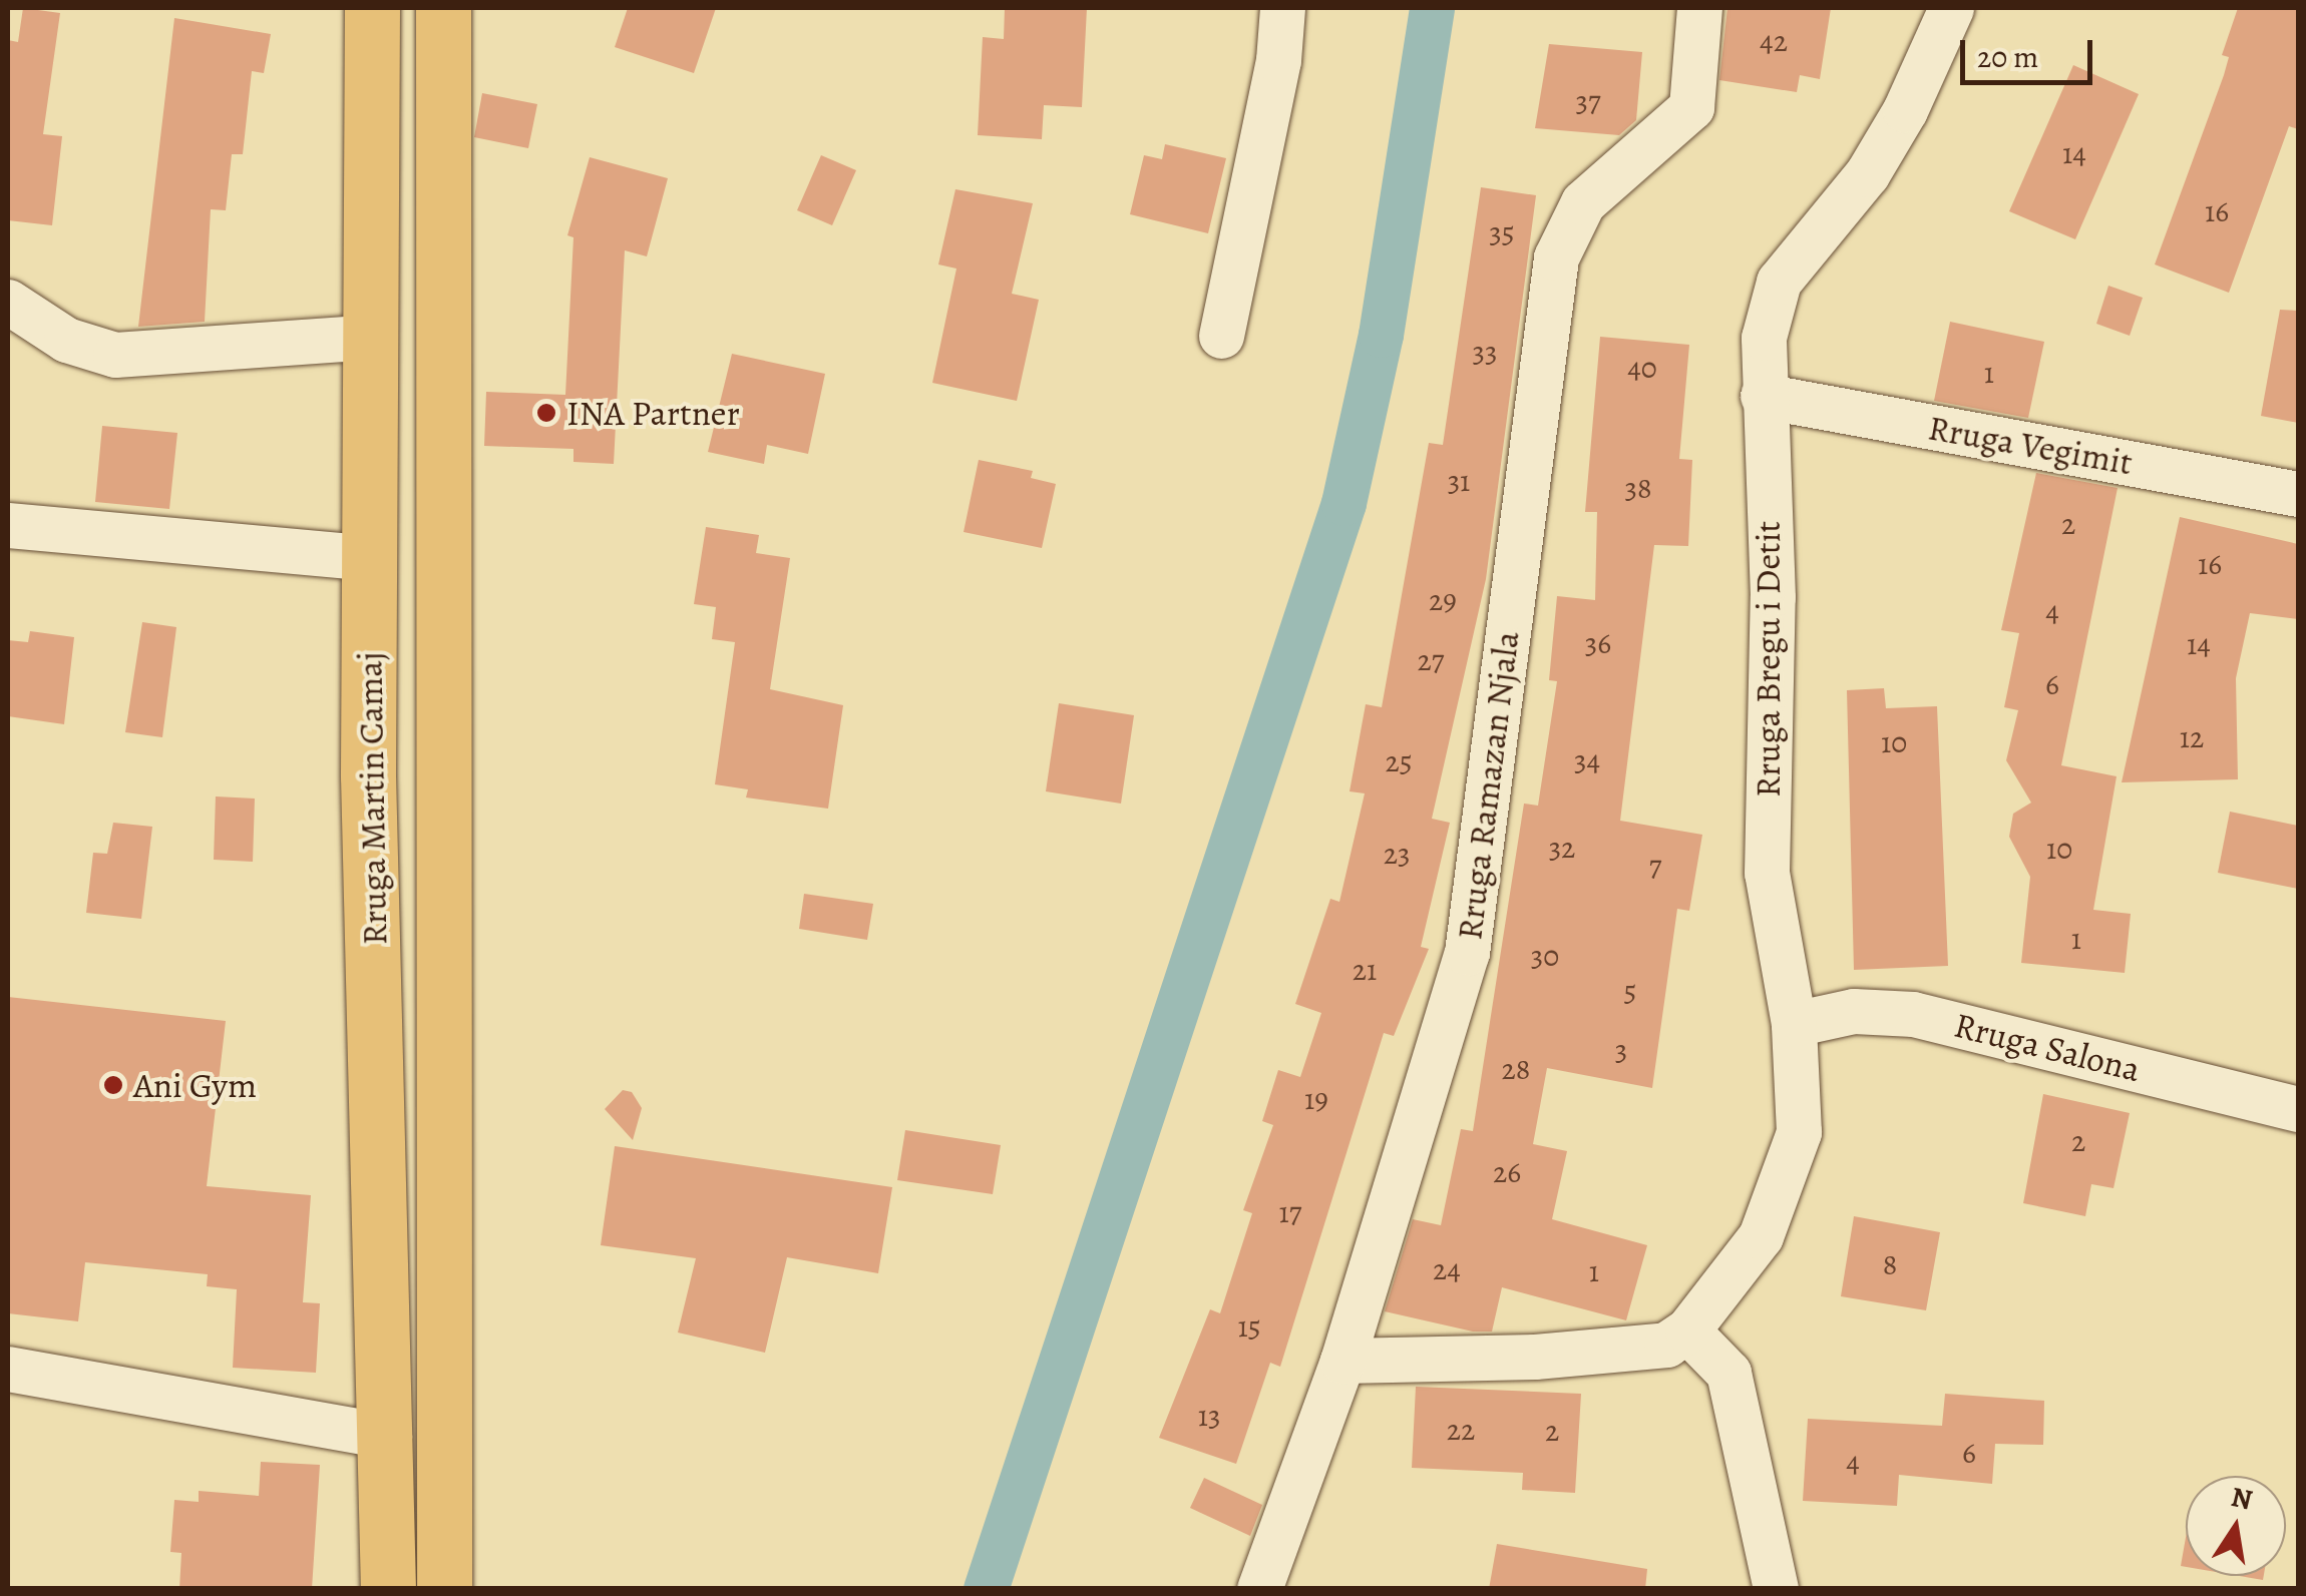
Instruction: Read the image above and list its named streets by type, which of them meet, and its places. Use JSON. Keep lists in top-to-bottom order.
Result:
{
  "streets": {
    "highway": ["Rruga Martin Camaj"],
    "street": [
      "Rruga Vegimit",
      "Rruga Bregu i Detit",
      "Rruga Ramazan Njala",
      "Rruga Salona"
    ]
  },
  "crossings": [
    ["Rruga Vegimit", "Rruga Bregu i Detit"],
    ["Rruga Bregu i Detit", "Rruga Salona"]
  ],
  "places": ["INA Partner", "Ani Gym"],
  "house_numbers": [
    "42",
    "37",
    "14",
    "16",
    "35",
    "33",
    "40",
    "1",
    "31",
    "38",
    "2",
    "16",
    "29",
    "4",
    "36",
    "14",
    "27",
    "6",
    "12",
    "10",
    "34",
    "25",
    "32",
    "10",
    "23",
    "7",
    "1",
    "30",
    "21",
    "5",
    "3",
    "28",
    "19",
    "2",
    "26",
    "17",
    "8",
    "24",
    "1",
    "15",
    "13",
    "22",
    "2",
    "6",
    "4"
  ],
  "scale_bar": "20 m",
  "north": "top"
}
